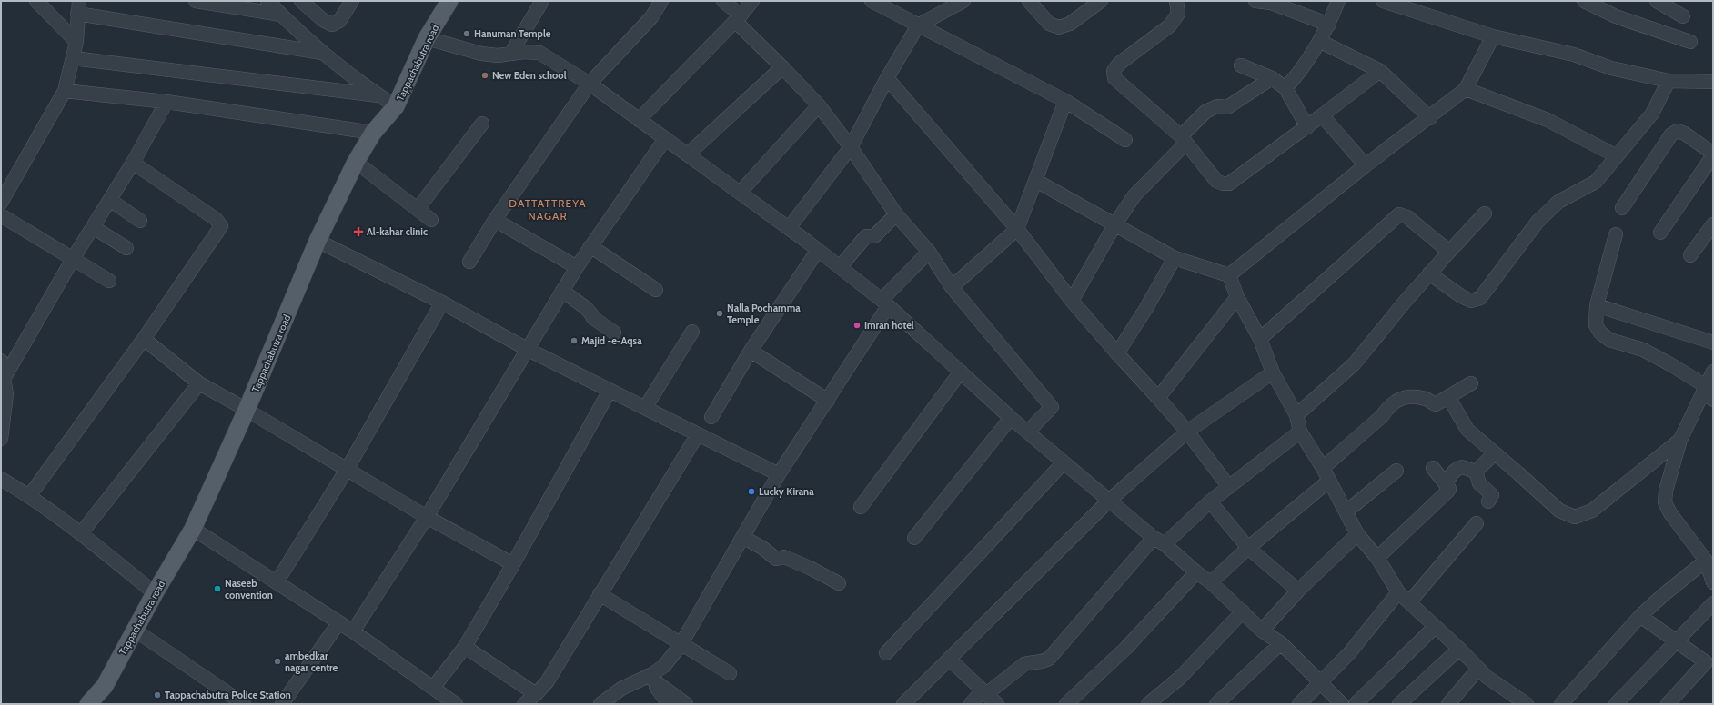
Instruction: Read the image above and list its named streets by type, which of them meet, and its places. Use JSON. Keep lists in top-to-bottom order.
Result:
{
  "streets": {
    "main road": ["Tappachabutra road"]
  },
  "districts": ["DATTATTREYA NAGAR"],
  "places": {
    "other": [
      "Hanuman Temple",
      "New Eden school",
      "Nalla Pochamma Temple",
      "Imran hotel",
      "Majid -e-Aqsa",
      "Lucky Kirana",
      "Naseeb convention",
      "ambedkar nagar centre",
      "Tappachabutra Police Station"
    ],
    "health": ["Al-kahar clinic"]
  }
}
